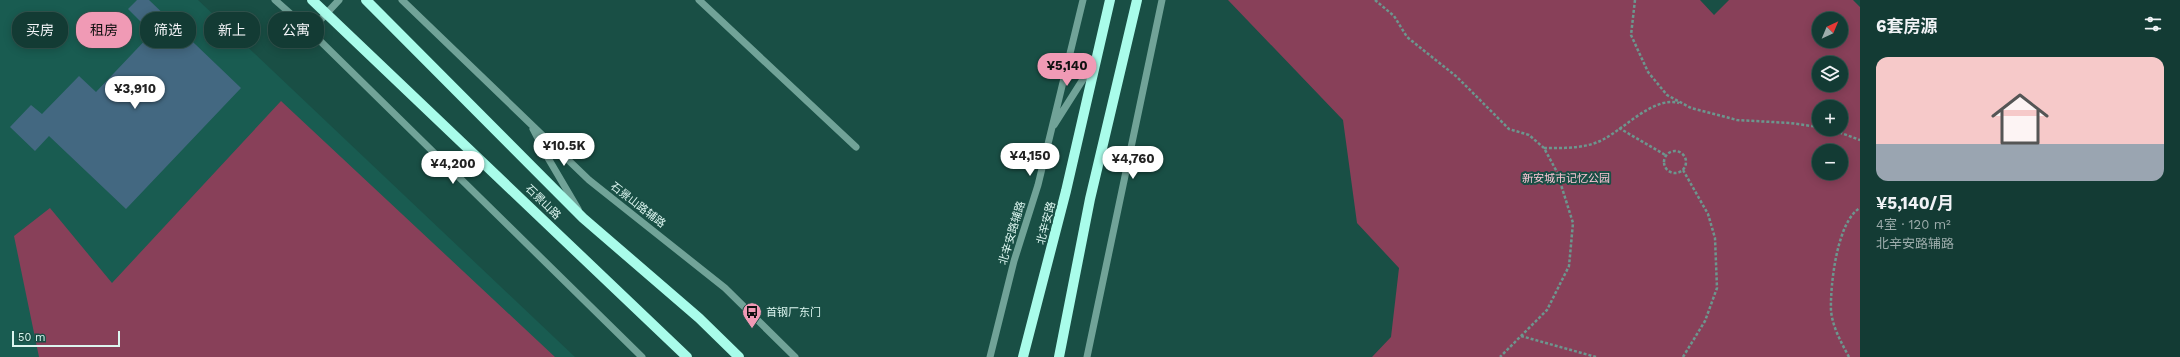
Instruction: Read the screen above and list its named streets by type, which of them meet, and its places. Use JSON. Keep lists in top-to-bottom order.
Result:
{
  "streets": {
    "main road": ["石景山路", "北辛安路"],
    "street": ["石景山路辅路", "北辛安路辅路"]
  },
  "parks": ["新安城市记忆公园"],
  "places": {
    "bus stop": ["首钢厂东门"]
  },
  "scale_bar": "50 m",
  "north": "top right",
  "page": {
    "heading": "6套房源",
    "map_buttons": ["+", "−"],
    "chip": [
      "买房",
      "租房",
      "筛选",
      "新上",
      "公寓"
    ],
    "list": [
      {
        "name": "¥5,140/月",
        "note": "4室 · 120 m² · 北辛安路辅路"
      }
    ],
    "price": [
      "¥5,140",
      "¥3,910",
      "¥10.5K",
      "¥4,150",
      "¥4,760",
      "¥4,200"
    ],
    "scale": "50 m"
  }
}
